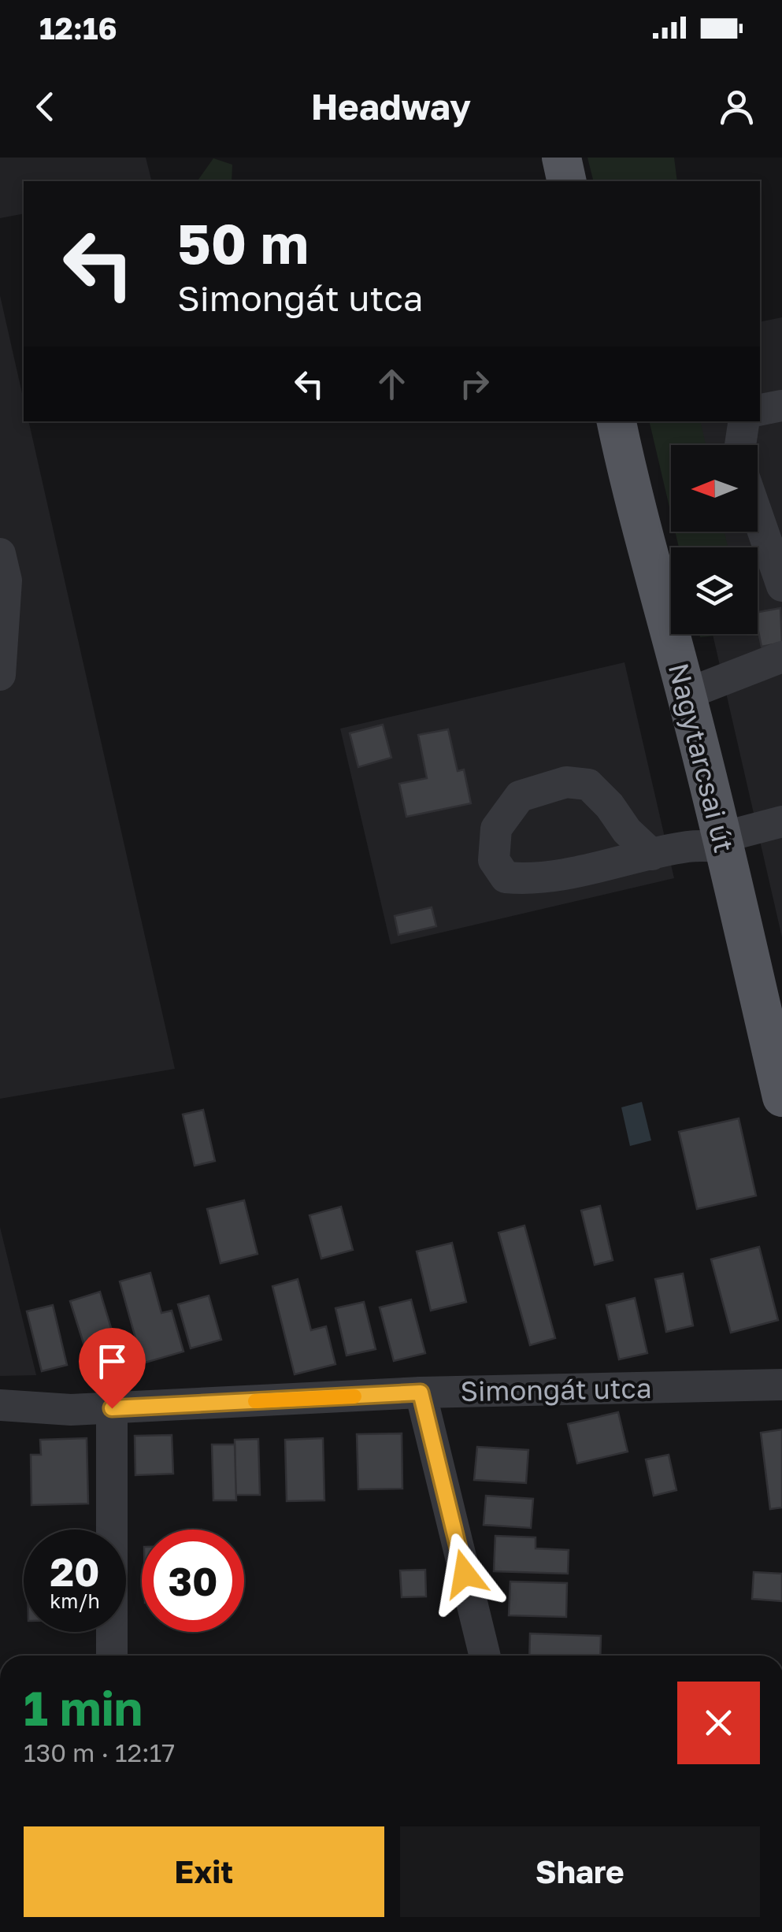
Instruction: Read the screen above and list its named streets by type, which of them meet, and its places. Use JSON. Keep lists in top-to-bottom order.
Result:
{
  "streets": {
    "main road": ["Nagytarcsai út"],
    "street": ["Simongát utca"]
  },
  "north": "left",
  "page": {
    "status": "12:16",
    "header": "Headway",
    "turn": ["50 m", "Simongát utca"],
    "speed": "20 km/h",
    "limit": "30",
    "heading": ["1 min", "130 m · 12:17"],
    "buttons": ["Exit", "Share"]
  }
}
